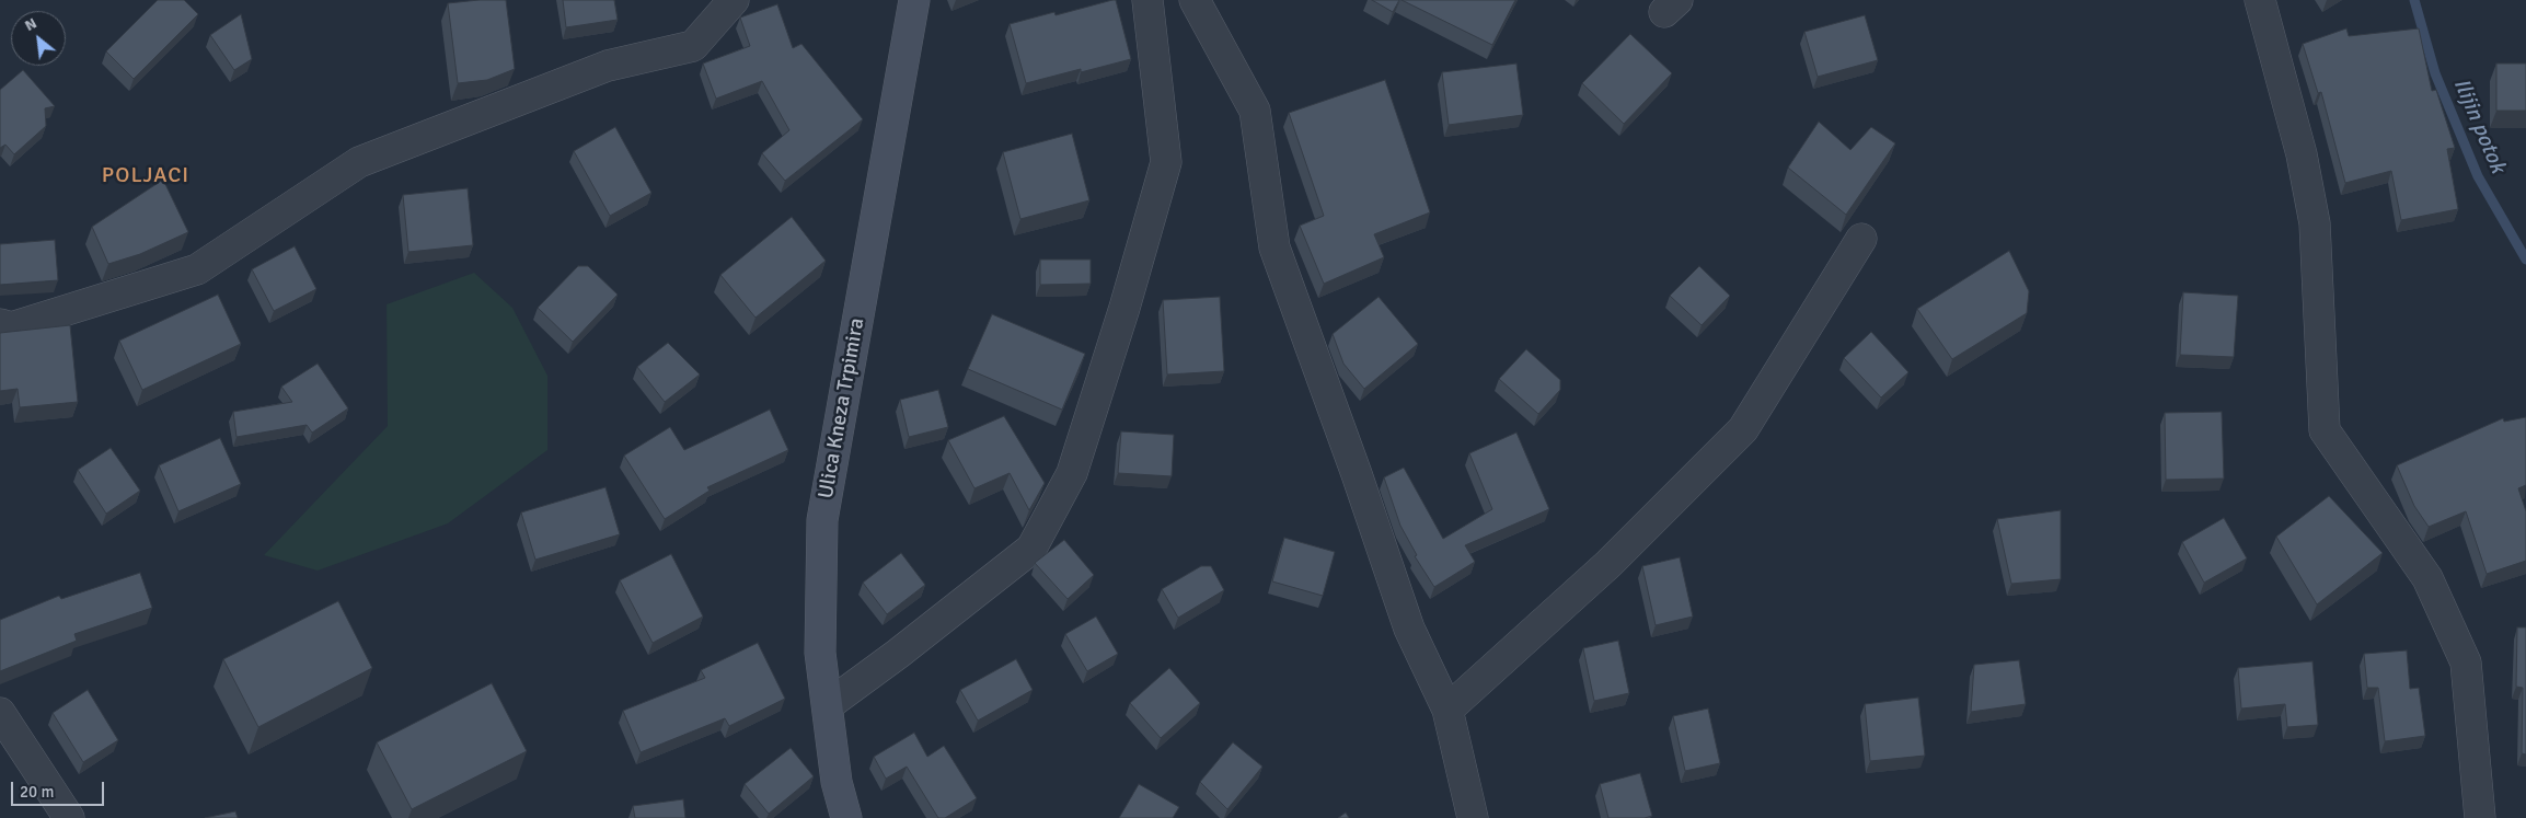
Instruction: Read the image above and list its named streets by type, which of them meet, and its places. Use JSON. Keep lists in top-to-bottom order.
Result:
{
  "streets": {
    "main road": ["Ulica Kneza Trpimira"]
  },
  "districts": ["POLJACI"],
  "water": ["Ilijin potok"],
  "scale_bar": "20 m",
  "north": "top left"
}
